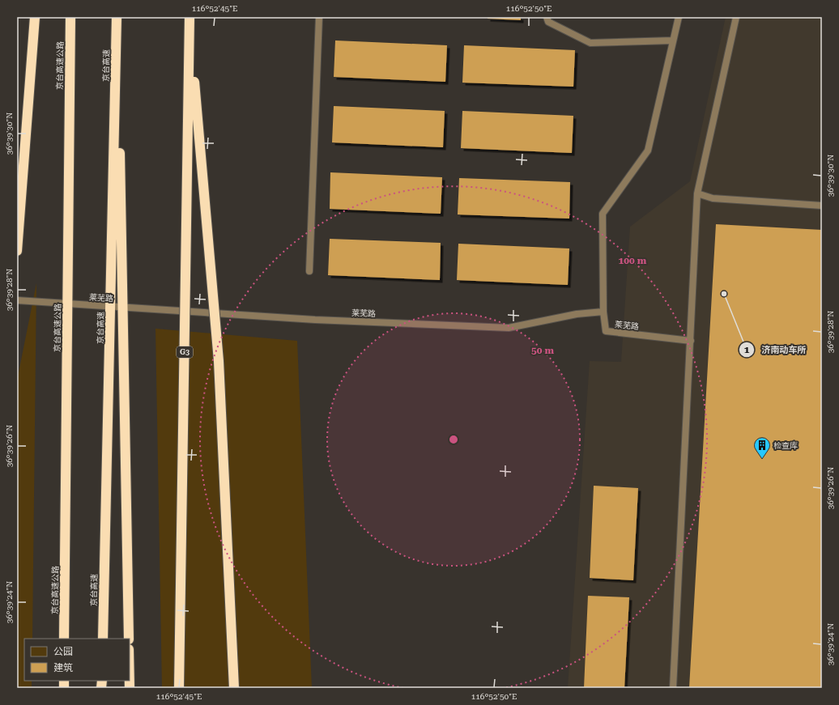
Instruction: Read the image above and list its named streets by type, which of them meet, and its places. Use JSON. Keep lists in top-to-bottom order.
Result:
{
  "streets": {
    "highway": ["京台高速公路", "京台高速", "G3"],
    "lane": ["莱芜路"]
  },
  "places": {
    "other": ["济南动车所"],
    "building": ["检查库"]
  },
  "legend": ["公园", "建筑"],
  "coordinates": [
    "116°52'45\"E",
    "116°52'50\"E",
    "36°39'30\"N",
    "36°39'28\"N",
    "36°39'26\"N",
    "36°39'24\"N"
  ],
  "rings": ["100 m", "50 m"]
}
